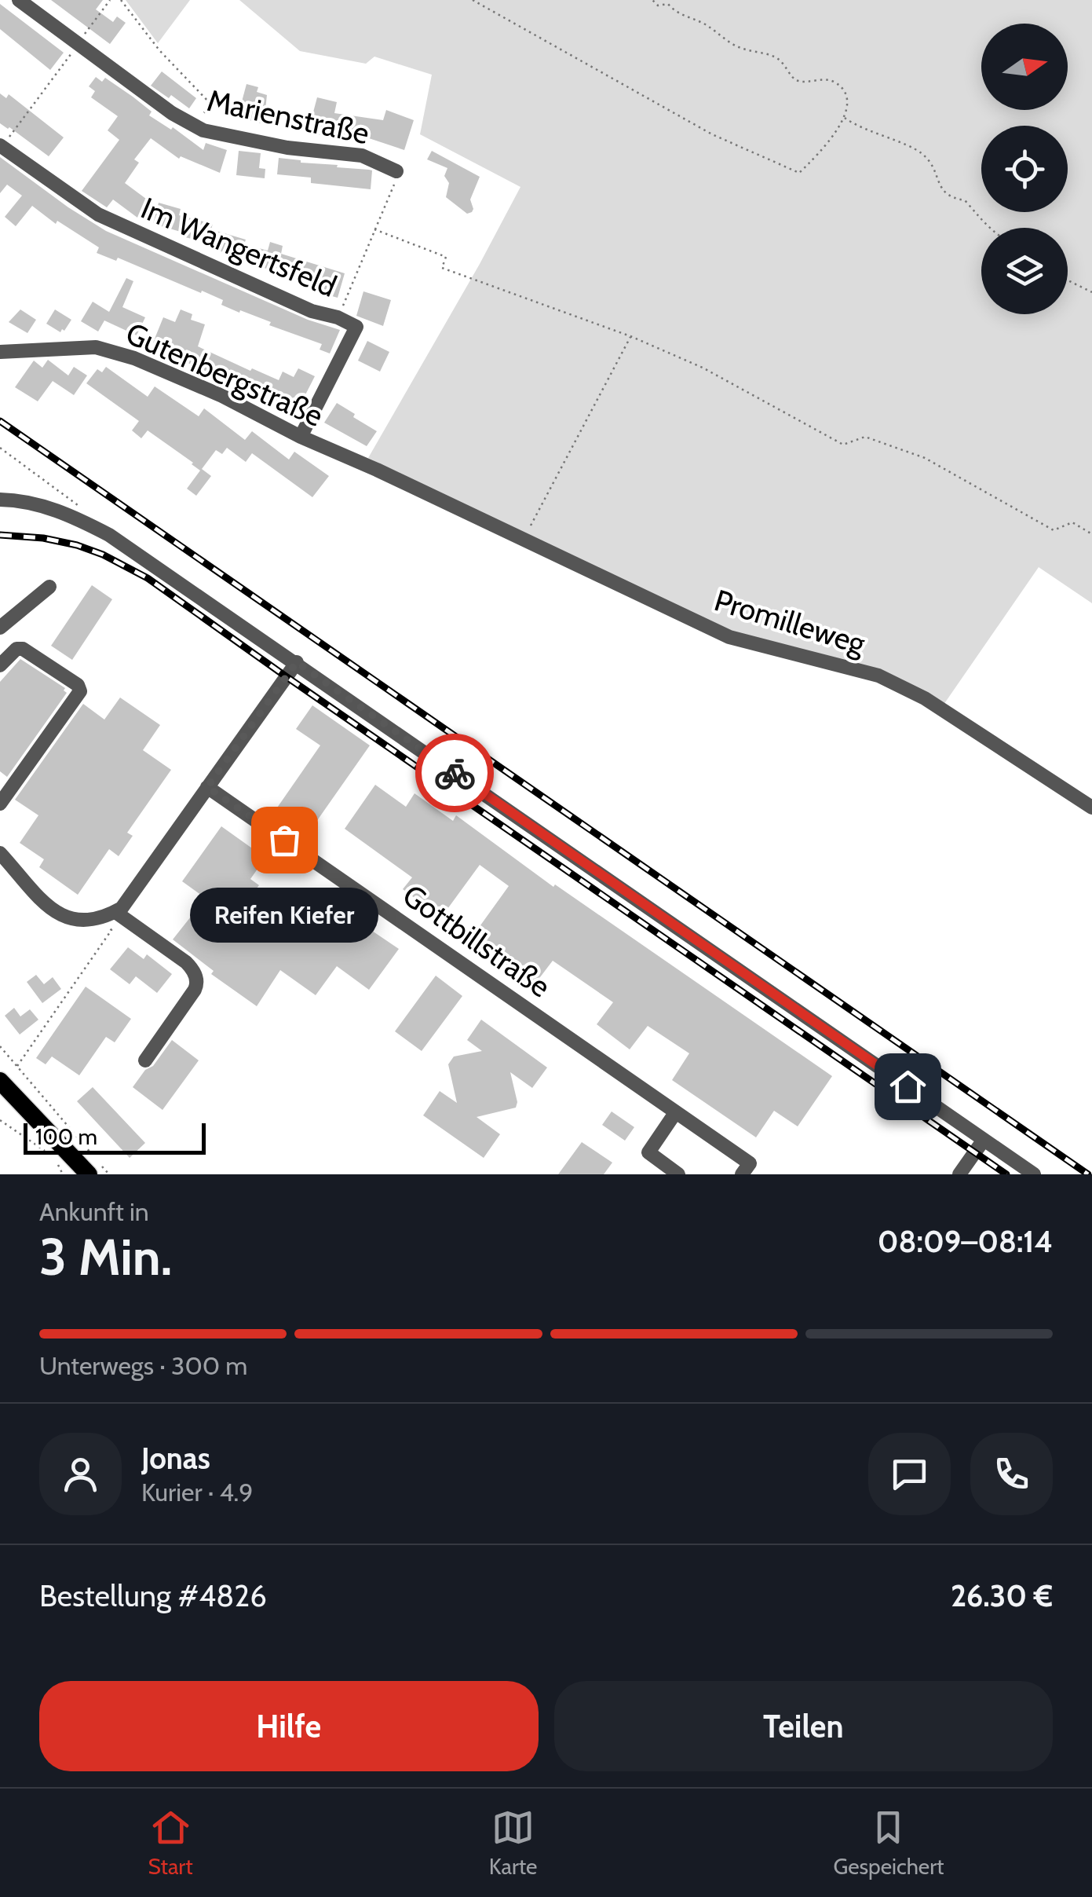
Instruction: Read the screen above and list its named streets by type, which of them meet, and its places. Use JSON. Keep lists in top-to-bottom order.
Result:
{
  "streets": {
    "street": [
      "Marienstraße",
      "Im Wangertsfeld",
      "Gutenbergstraße",
      "Promilleweg",
      "Gottbillstraße"
    ]
  },
  "crossings": [
    ["Im Wangertsfeld", "Gutenbergstraße"],
    ["Gutenbergstraße", "Promilleweg"]
  ],
  "places": ["Reifen Kiefer"],
  "scale_bar": "100 m",
  "north": "right",
  "page": {
    "bubble": "Reifen Kiefer",
    "scale": "100 m",
    "heading": ["3 Min.", "Ankunft in", "08:09–08:14"],
    "panel": [
      "Jonas",
      "Kurier · 4.9",
      "Bestellung #4826",
      "26.30 €"
    ],
    "bar": "Unterwegs · 300 m",
    "buttons": ["Hilfe", "Teilen"],
    "tabs": ["Start", "Karte", "Gespeichert"]
  }
}
